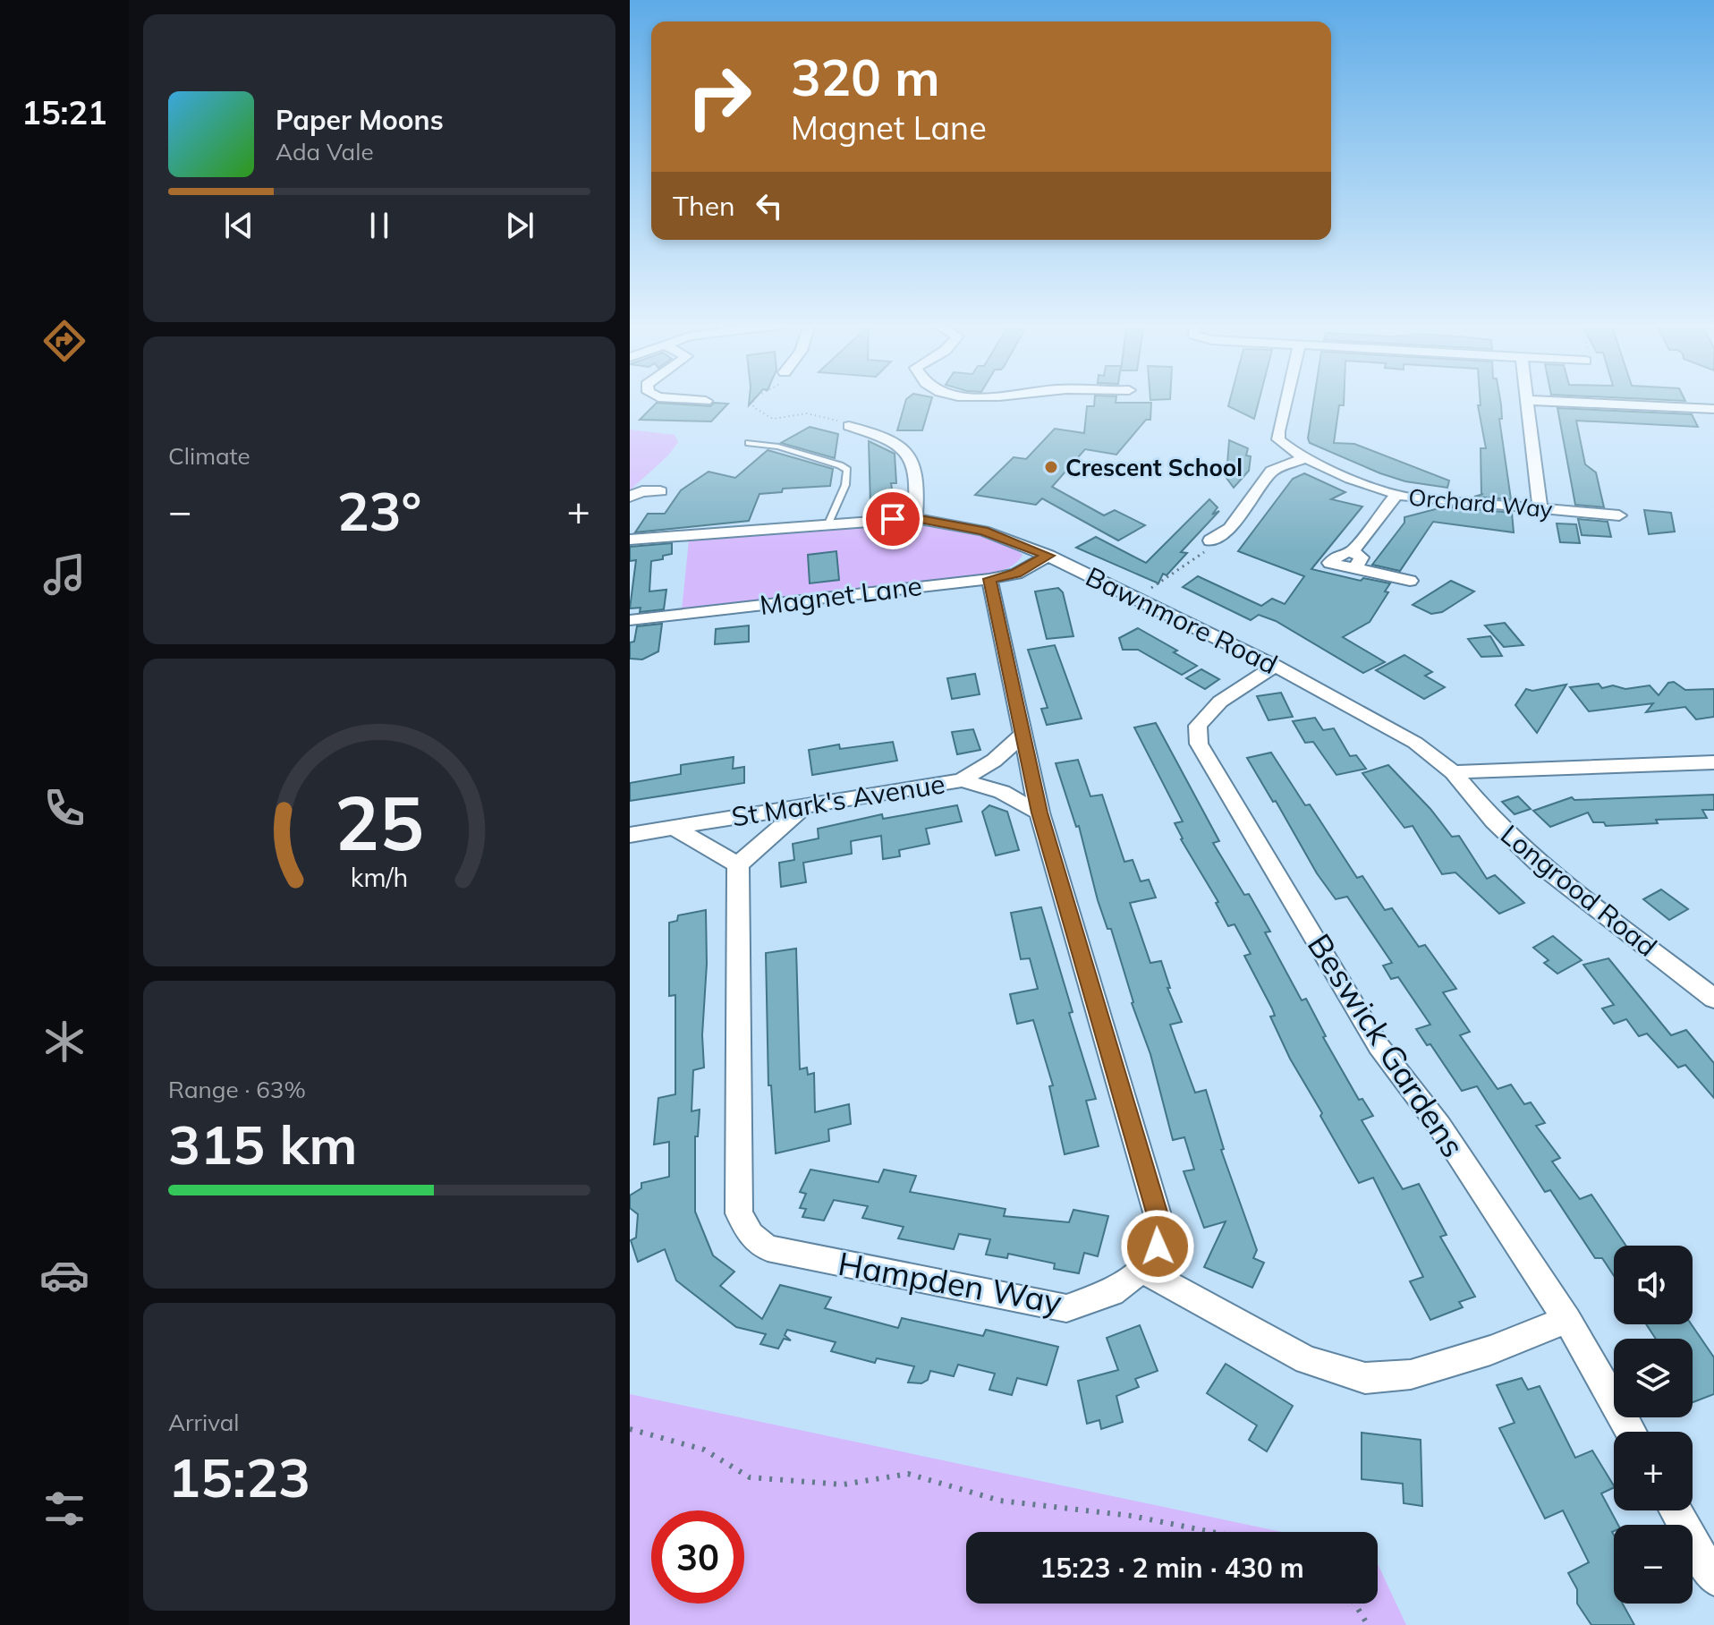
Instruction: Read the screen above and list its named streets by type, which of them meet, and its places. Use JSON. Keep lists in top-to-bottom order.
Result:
{
  "streets": {
    "street": [
      "Orchard Way",
      "Magnet Lane",
      "Bawnmore Road",
      "St Mark's Avenue",
      "Longrood Road",
      "Beswick Gardens",
      "Hampden Way"
    ]
  },
  "crossings": [
    ["Magnet Lane", "Bawnmore Road"],
    ["Bawnmore Road", "Longrood Road"],
    ["Bawnmore Road", "Beswick Gardens"]
  ],
  "places": ["Crescent School"],
  "page": {
    "tabs": "15:21",
    "turn": ["320 m", "Magnet Lane"],
    "song": ["Paper Moons", "Ada Vale"],
    "then": "Then",
    "tile": [
      "Climate",
      ["Range · 63%", "315 km"],
      ["Arrival", "15:23"]
    ],
    "heat": ["−", "23°", "+"],
    "map_buttons": ["+", "−"],
    "limit": "30",
    "trip": "15:23 · 2 min · 430 m",
    "gauge": ["25", "km/h"]
  }
}
